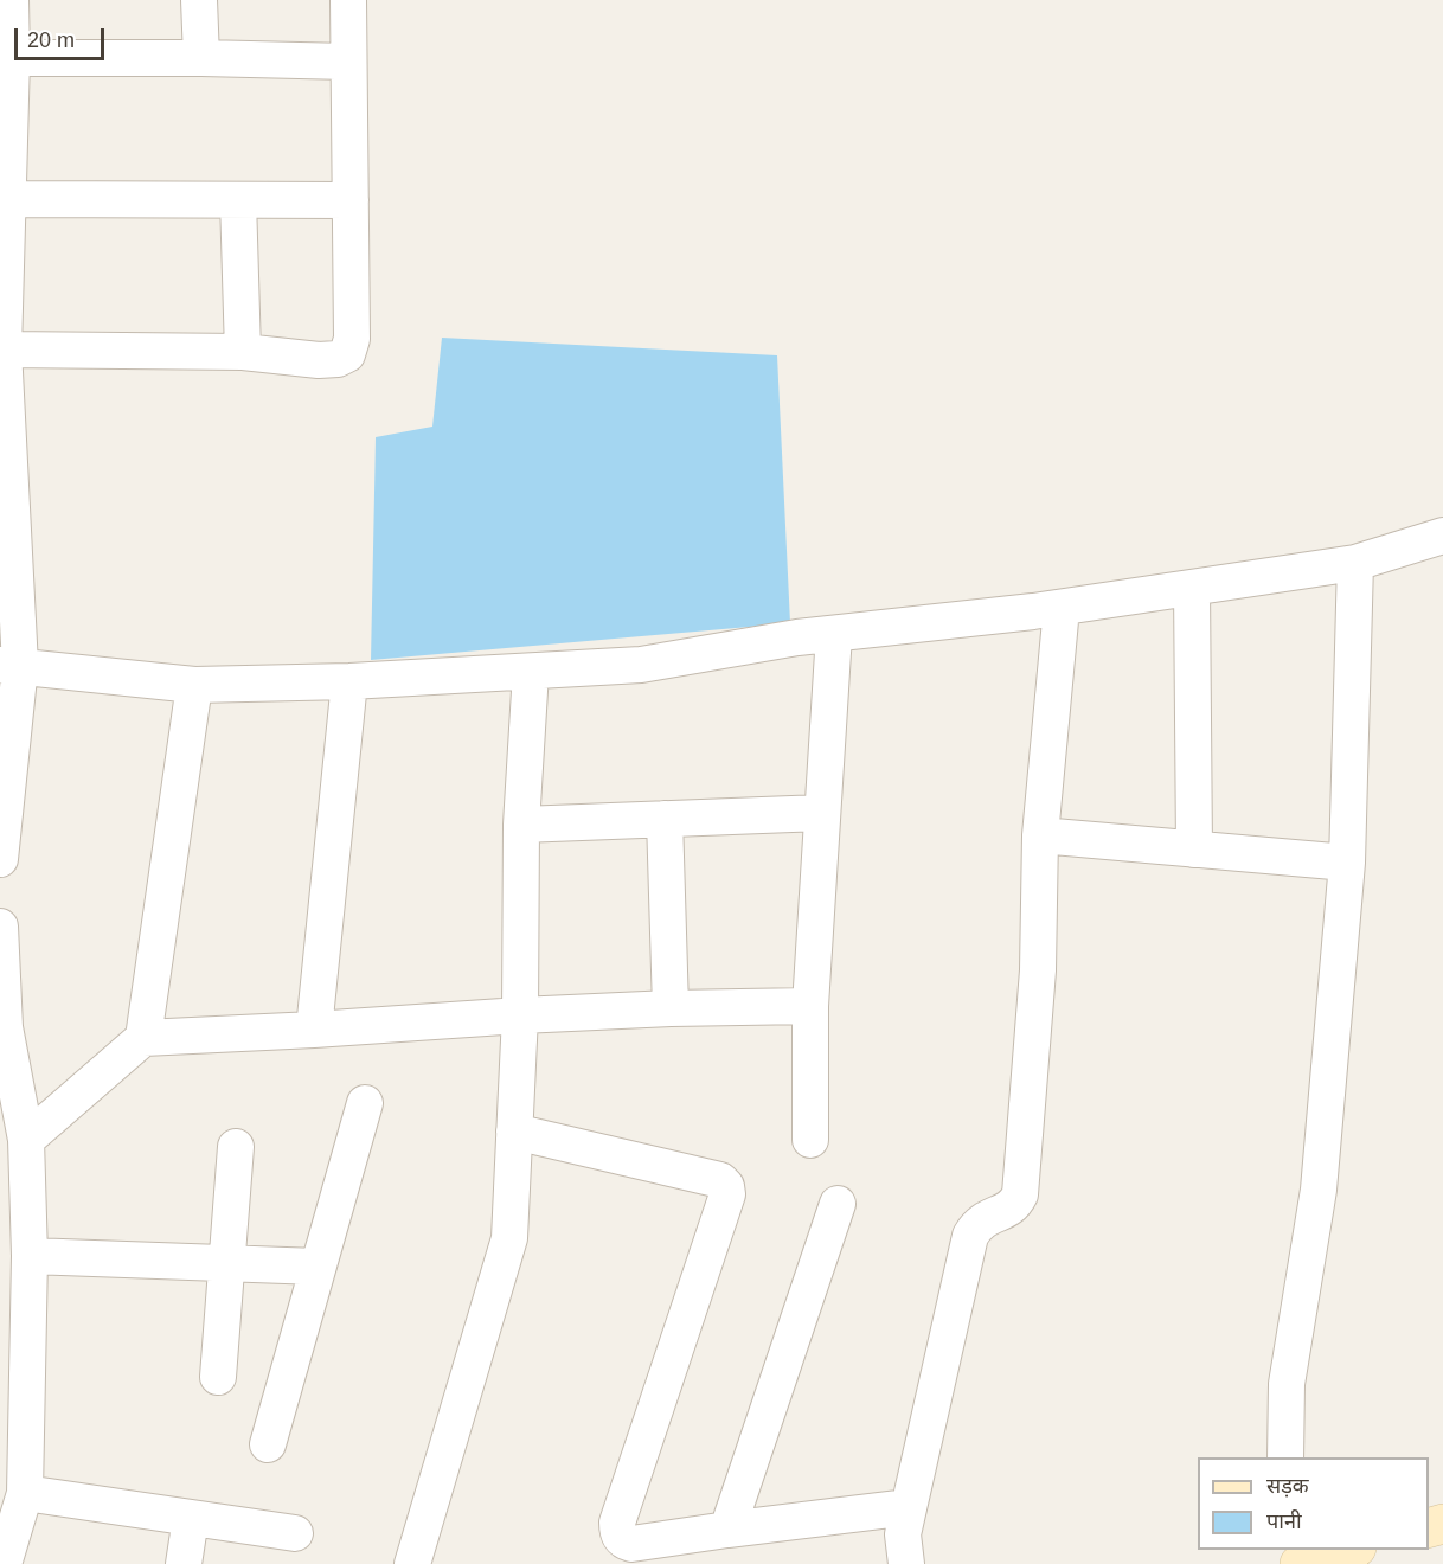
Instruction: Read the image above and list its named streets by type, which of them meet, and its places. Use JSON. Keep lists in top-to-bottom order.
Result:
{
  "legend": ["सड़क", "पानी"],
  "scale_bar": "20 m"
}
